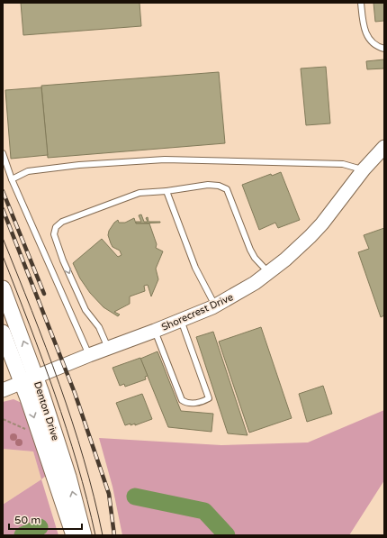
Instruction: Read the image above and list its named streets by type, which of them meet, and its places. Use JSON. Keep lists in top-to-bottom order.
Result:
{
  "streets": {
    "main road": ["Denton Drive"],
    "street": ["Shorecrest Drive"]
  },
  "crossings": [
    ["Shorecrest Drive", "Denton Drive"]
  ],
  "scale_bar": "50 m"
}
